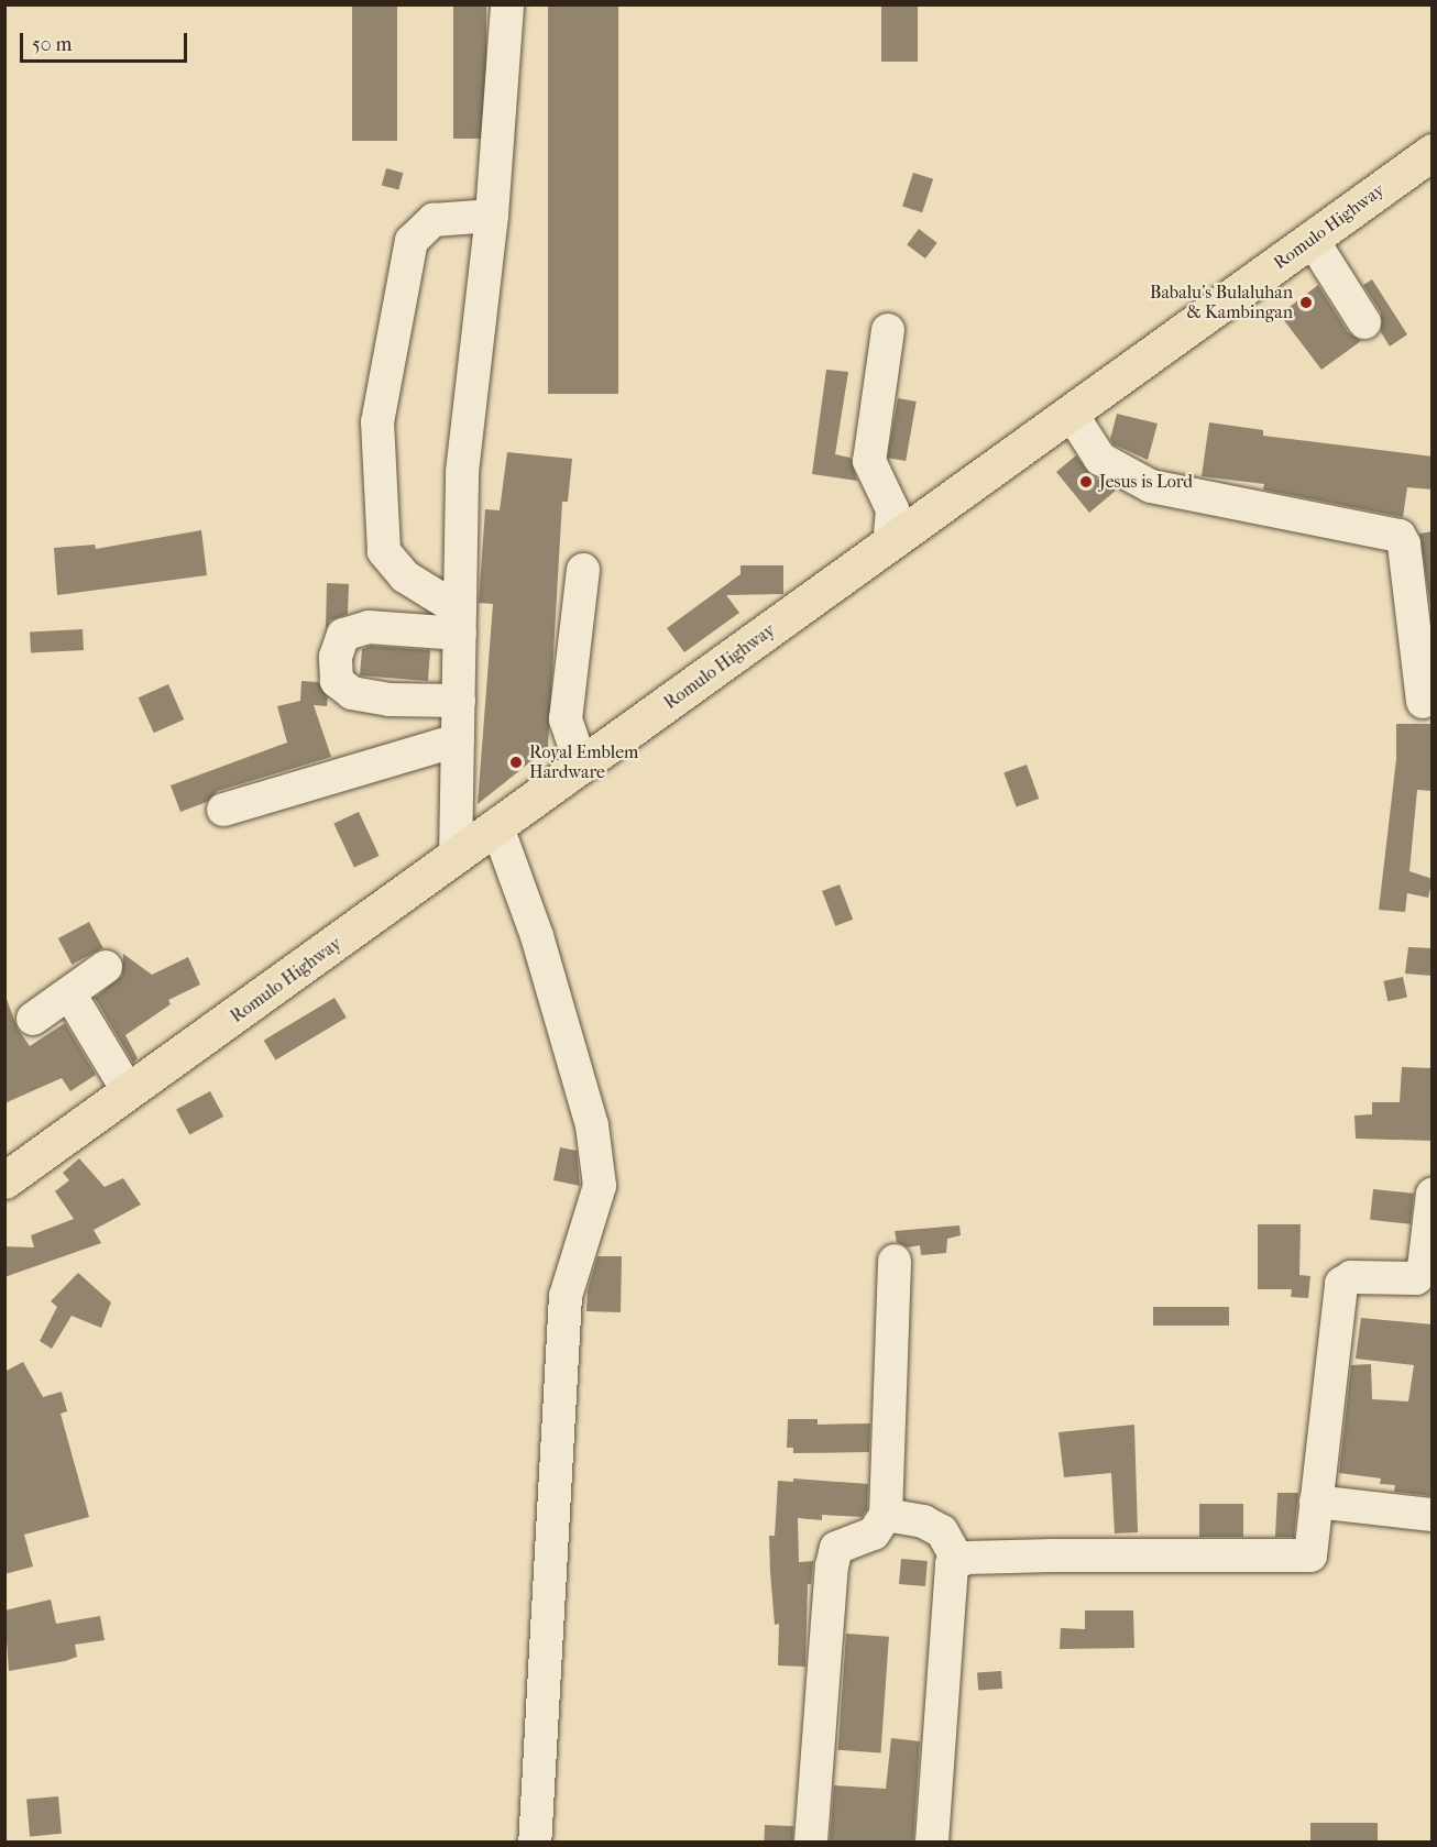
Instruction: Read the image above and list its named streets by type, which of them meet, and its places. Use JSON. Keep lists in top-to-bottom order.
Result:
{
  "streets": {
    "highway": ["Romulo Highway"]
  },
  "places": ["Babalu's Bulaluhan & Kambingan", "Jesus is Lord", "Royal Emblem Hardware"],
  "scale_bar": "50 m"
}
